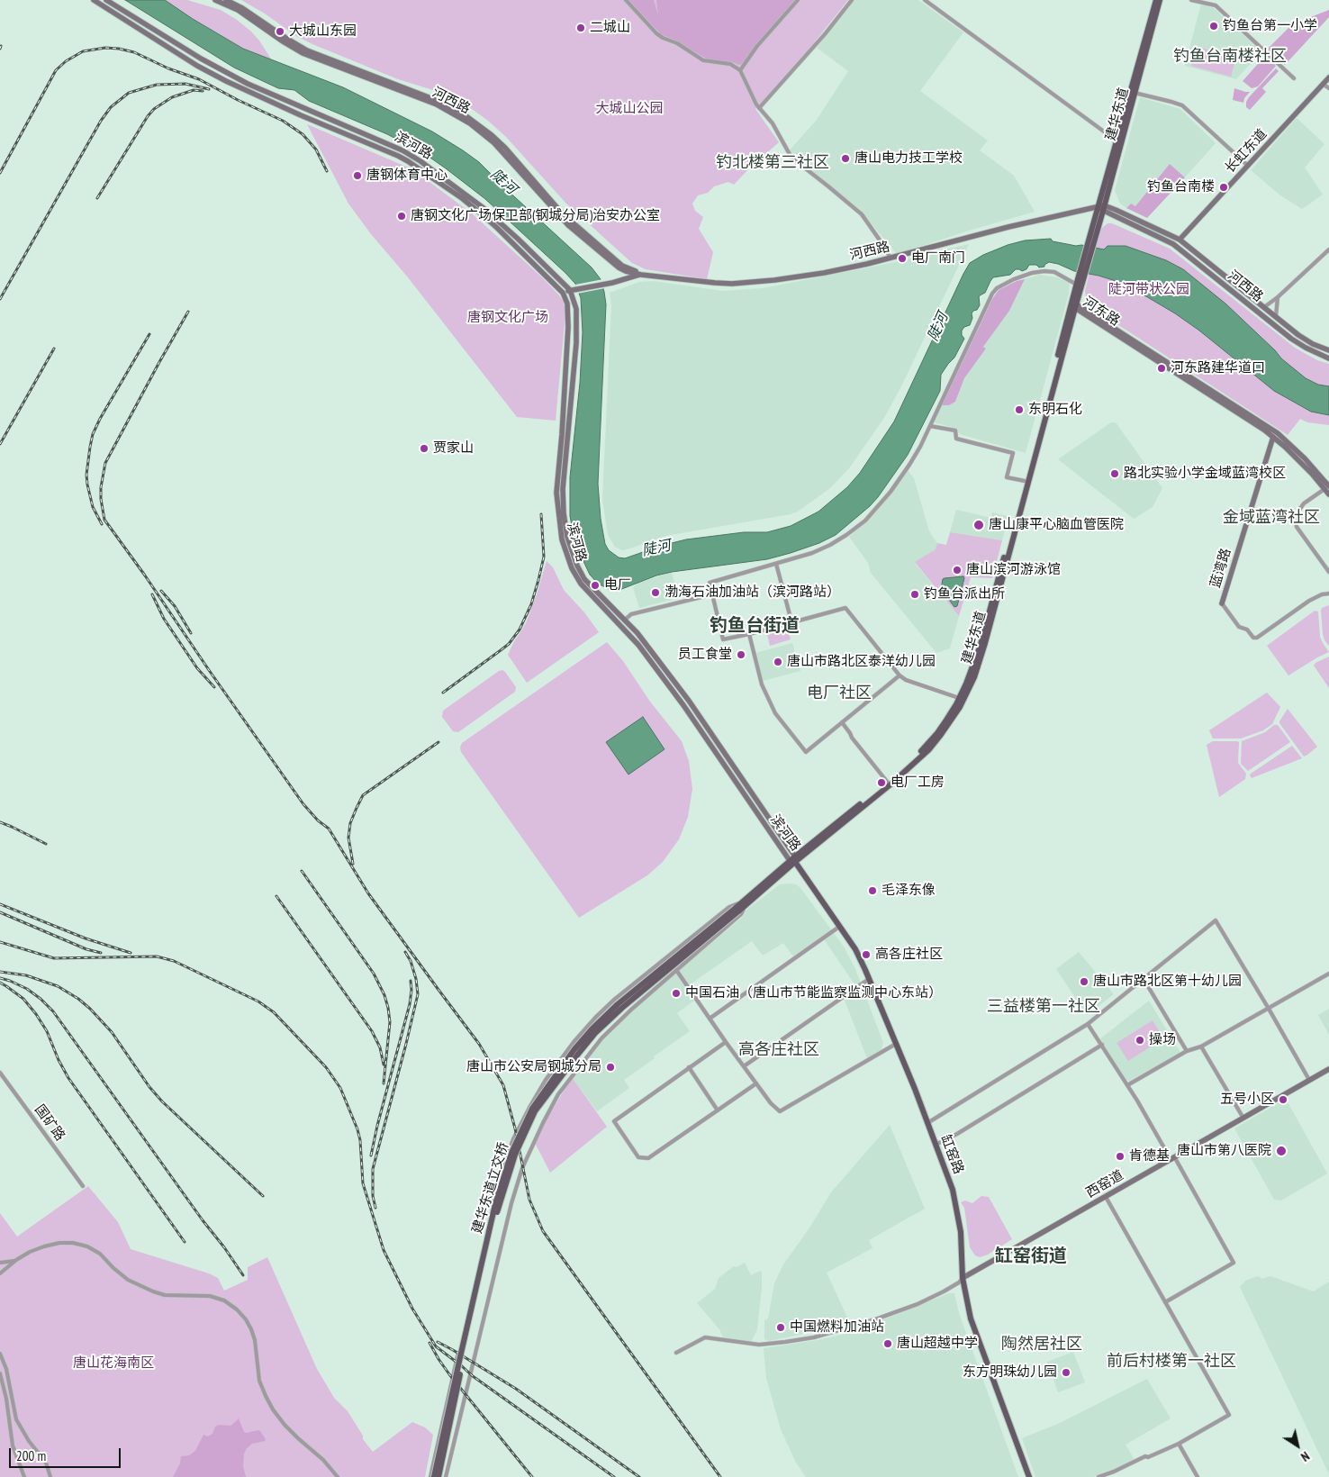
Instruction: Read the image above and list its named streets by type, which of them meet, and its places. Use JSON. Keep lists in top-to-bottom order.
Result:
{
  "streets": {
    "main road": ["建华东道", "缸窑路", "建华东道立交桥"],
    "street": [
      "河西路",
      "滨河路",
      "长虹东道",
      "河东路",
      "蓝湾路",
      "国矿路",
      "西窑道"
    ]
  },
  "crossings": [
    ["河西路", "建华东道"],
    ["河西路", "长虹东道"],
    ["建华东道", "滨河路"],
    ["建华东道", "河东路"],
    ["建华东道", "缸窑路"],
    ["建华东道", "建华东道立交桥"],
    ["滨河路", "缸窑路"],
    ["河东路", "蓝湾路"],
    ["缸窑路", "西窑道"]
  ],
  "districts": [
    "钓鱼台南楼社区",
    "钓北楼第三社区",
    "金域蓝湾社区",
    "钓鱼台街道",
    "电厂社区",
    "三益楼第一社区",
    "高各庄社区",
    "缸窑街道",
    "陶然居社区",
    "前后村楼第一社区"
  ],
  "water": ["陡河"],
  "parks": [
    "大城山公园",
    "陡河带状公园",
    "唐钢文化广场",
    "唐山花海南区"
  ],
  "places": [
    "钓鱼台第一小学",
    "二城山",
    "大城山东园",
    "唐山电力技工学校",
    "唐钢体育中心",
    "钓鱼台南楼",
    "唐钢文化广场保卫部(钢城分局)治安办公室",
    "电厂南门",
    "河东路建华道口",
    "东明石化",
    "贾家山",
    "路北实验小学金域蓝湾校区",
    "唐山康平心脑血管医院",
    "唐山滨河游泳馆",
    "电厂",
    "渤海石油加油站（滨河路站）",
    "钓鱼台派出所",
    "员工食堂",
    "唐山市路北区泰洋幼儿园",
    "电厂工房",
    "毛泽东像",
    "高各庄社区",
    "唐山市路北区第十幼儿园",
    "中国石油（唐山市节能监察监测中心东站）",
    "操场",
    "唐山市公安局钢城分局",
    "五号小区",
    "唐山市第八医院",
    "肯德基",
    "中国燃料加油站",
    "唐山超越中学",
    "东方明珠幼儿园"
  ],
  "scale_bar": "200 m",
  "north": "bottom right"
}
